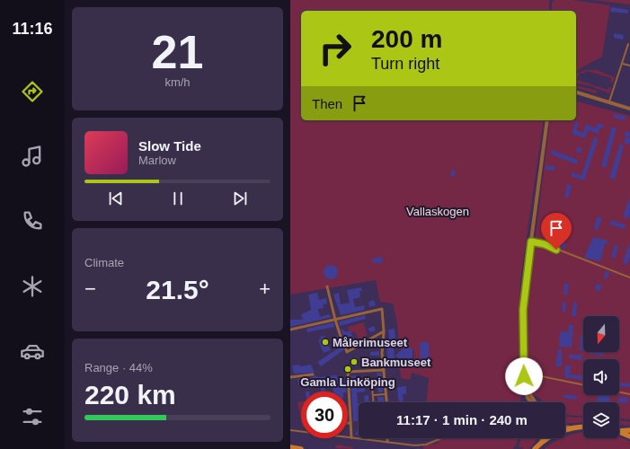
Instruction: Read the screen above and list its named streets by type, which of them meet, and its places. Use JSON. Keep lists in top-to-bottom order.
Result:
{
  "parks": ["Vallaskogen"],
  "places": ["Målerimuseet", "Bankmuseet", "Gamla Linköping"],
  "north": "bottom",
  "page": {
    "tabs": "11:16",
    "tile": [
      ["21", "km/h"],
      "Climate",
      ["Range · 44%", "220 km"]
    ],
    "turn": ["200 m", "Turn right"],
    "then": "Then",
    "song": ["Slow Tide", "Marlow"],
    "heat": ["−", "21.5°", "+"],
    "limit": "30",
    "trip": "11:17 · 1 min · 240 m"
  }
}
